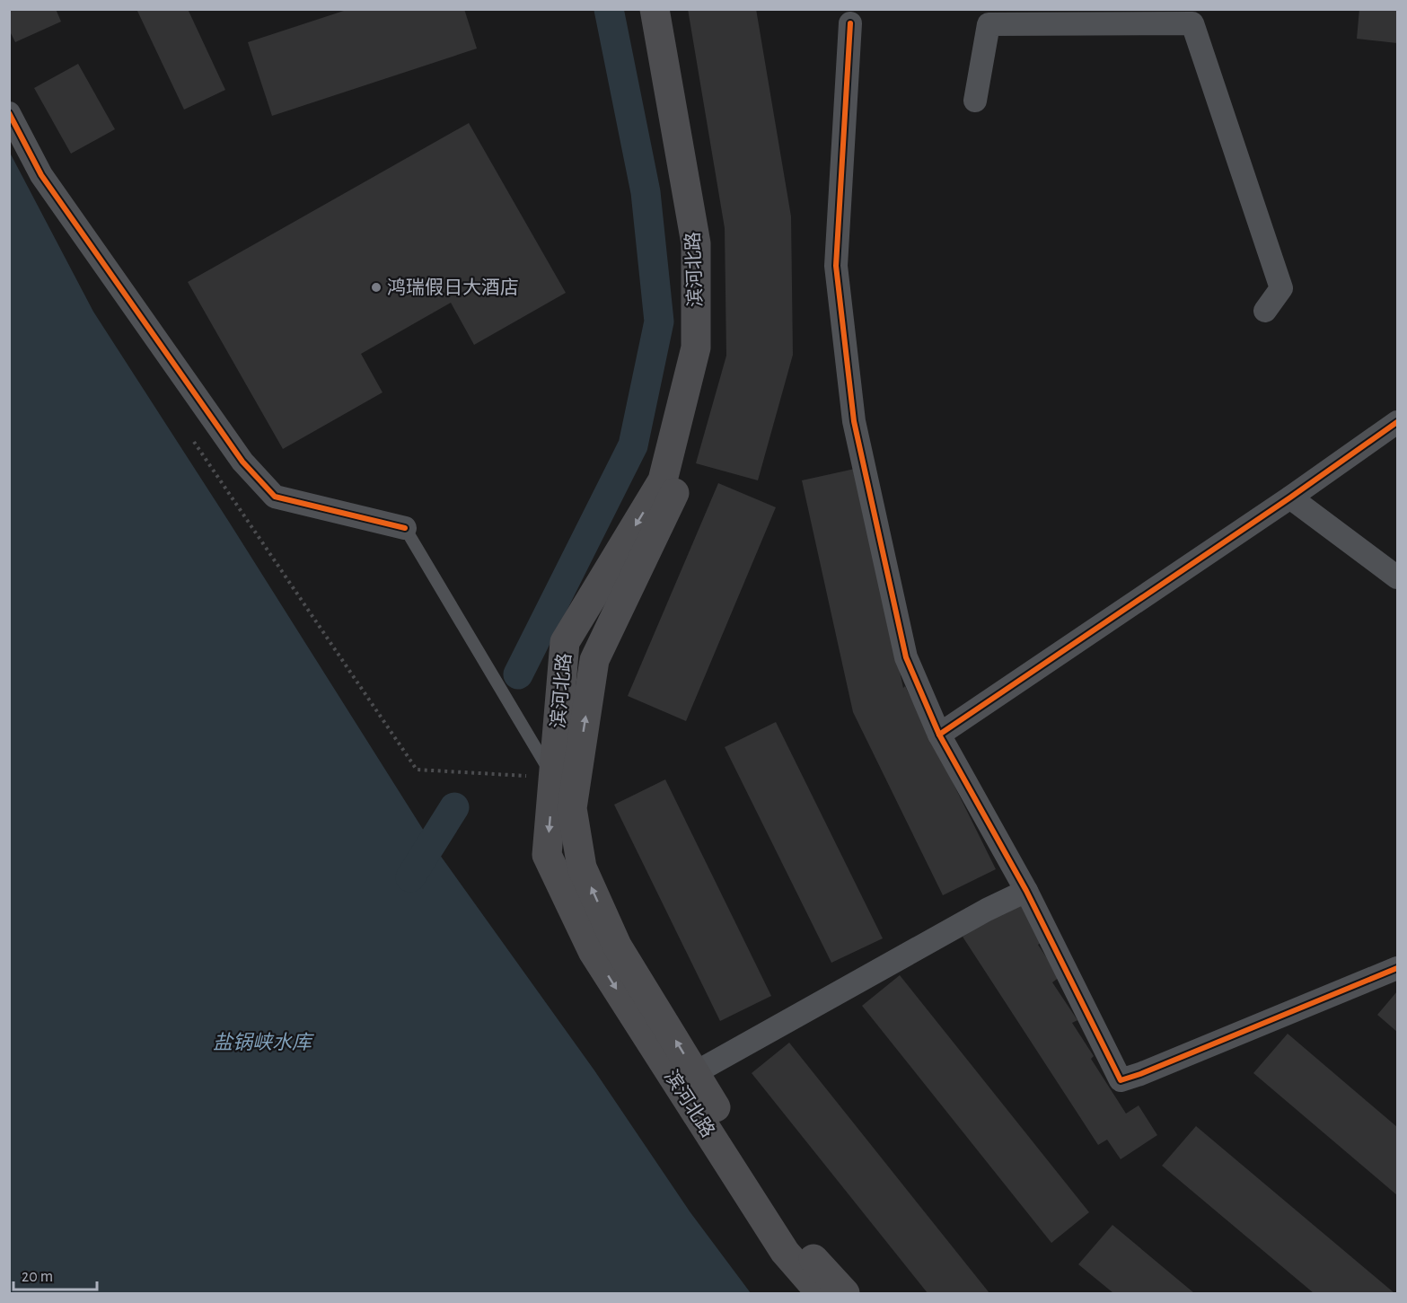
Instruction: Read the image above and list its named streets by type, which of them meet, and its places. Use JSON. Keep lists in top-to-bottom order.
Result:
{
  "streets": {
    "main road": ["滨河北路"]
  },
  "water": ["盐锅峡水库"],
  "places": ["鸿瑞假日大酒店"],
  "scale_bar": "20 m"
}
